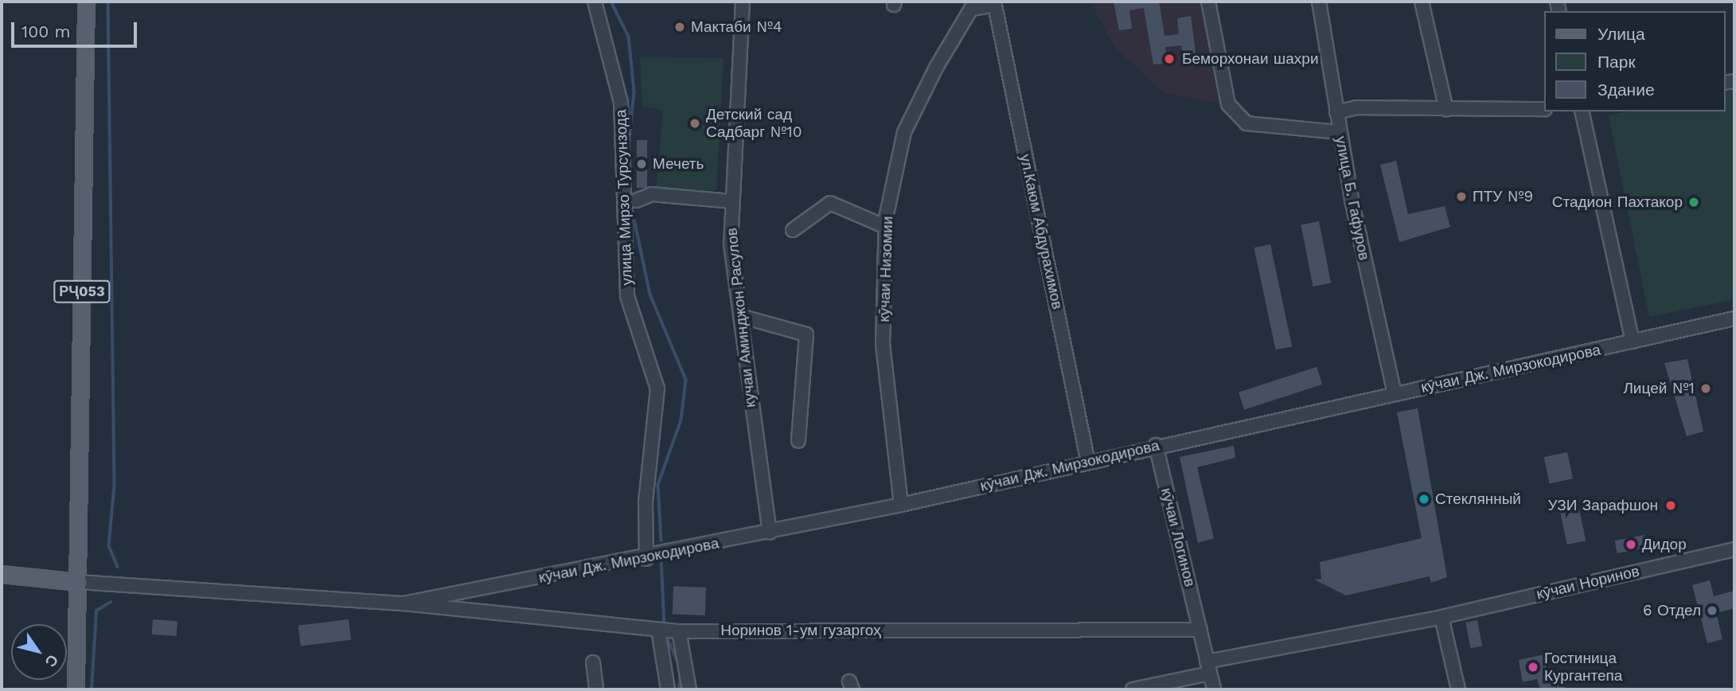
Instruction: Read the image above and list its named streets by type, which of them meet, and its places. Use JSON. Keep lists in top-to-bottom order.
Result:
{
  "streets": {
    "main road": ["РҶ053"],
    "street": [
      "улица Мирзо Турсунзода",
      "улица Б. Гафуров",
      "ул.Каюм Абдурахимов",
      "кӯчаи Низомии",
      "кучаи Аминджон Расулов",
      "кӯчаи Дж. Мирзокодирова",
      "кӯчаи Логинов",
      "кӯчаи Норинов",
      "Норинов 1-ум гузаргоҳ"
    ]
  },
  "crossings": [
    ["улица Мирзо Турсунзода", "кӯчаи Дж. Мирзокодирова"],
    ["улица Б. Гафуров", "кӯчаи Дж. Мирзокодирова"],
    ["ул.Каюм Абдурахимов", "кӯчаи Низомии"],
    ["ул.Каюм Абдурахимов", "кӯчаи Дж. Мирзокодирова"],
    ["кӯчаи Низомии", "кӯчаи Дж. Мирзокодирова"],
    ["кучаи Аминджон Расулов", "кӯчаи Дж. Мирзокодирова"],
    ["кӯчаи Дж. Мирзокодирова", "кӯчаи Логинов"],
    ["кӯчаи Дж. Мирзокодирова", "Норинов 1-ум гузаргоҳ"],
    ["кӯчаи Логинов", "кӯчаи Норинов"],
    ["кӯчаи Логинов", "Норинов 1-ум гузаргоҳ"]
  ],
  "places": [
    "Мактаби №4",
    "Беморхонаи шахри",
    "Детский сад Садбарг №10",
    "Мечеть",
    "ПТУ №9",
    "Стадион Пахтакор",
    "Лицей №1",
    "Стеклянный",
    "УЗИ Зарафшон",
    "Дидор",
    "6 Отдел",
    "Гостиница Кургантепа"
  ],
  "legend": ["Улица", "Парк", "Здание"],
  "scale_bar": "100 m",
  "north": "bottom right"
}
